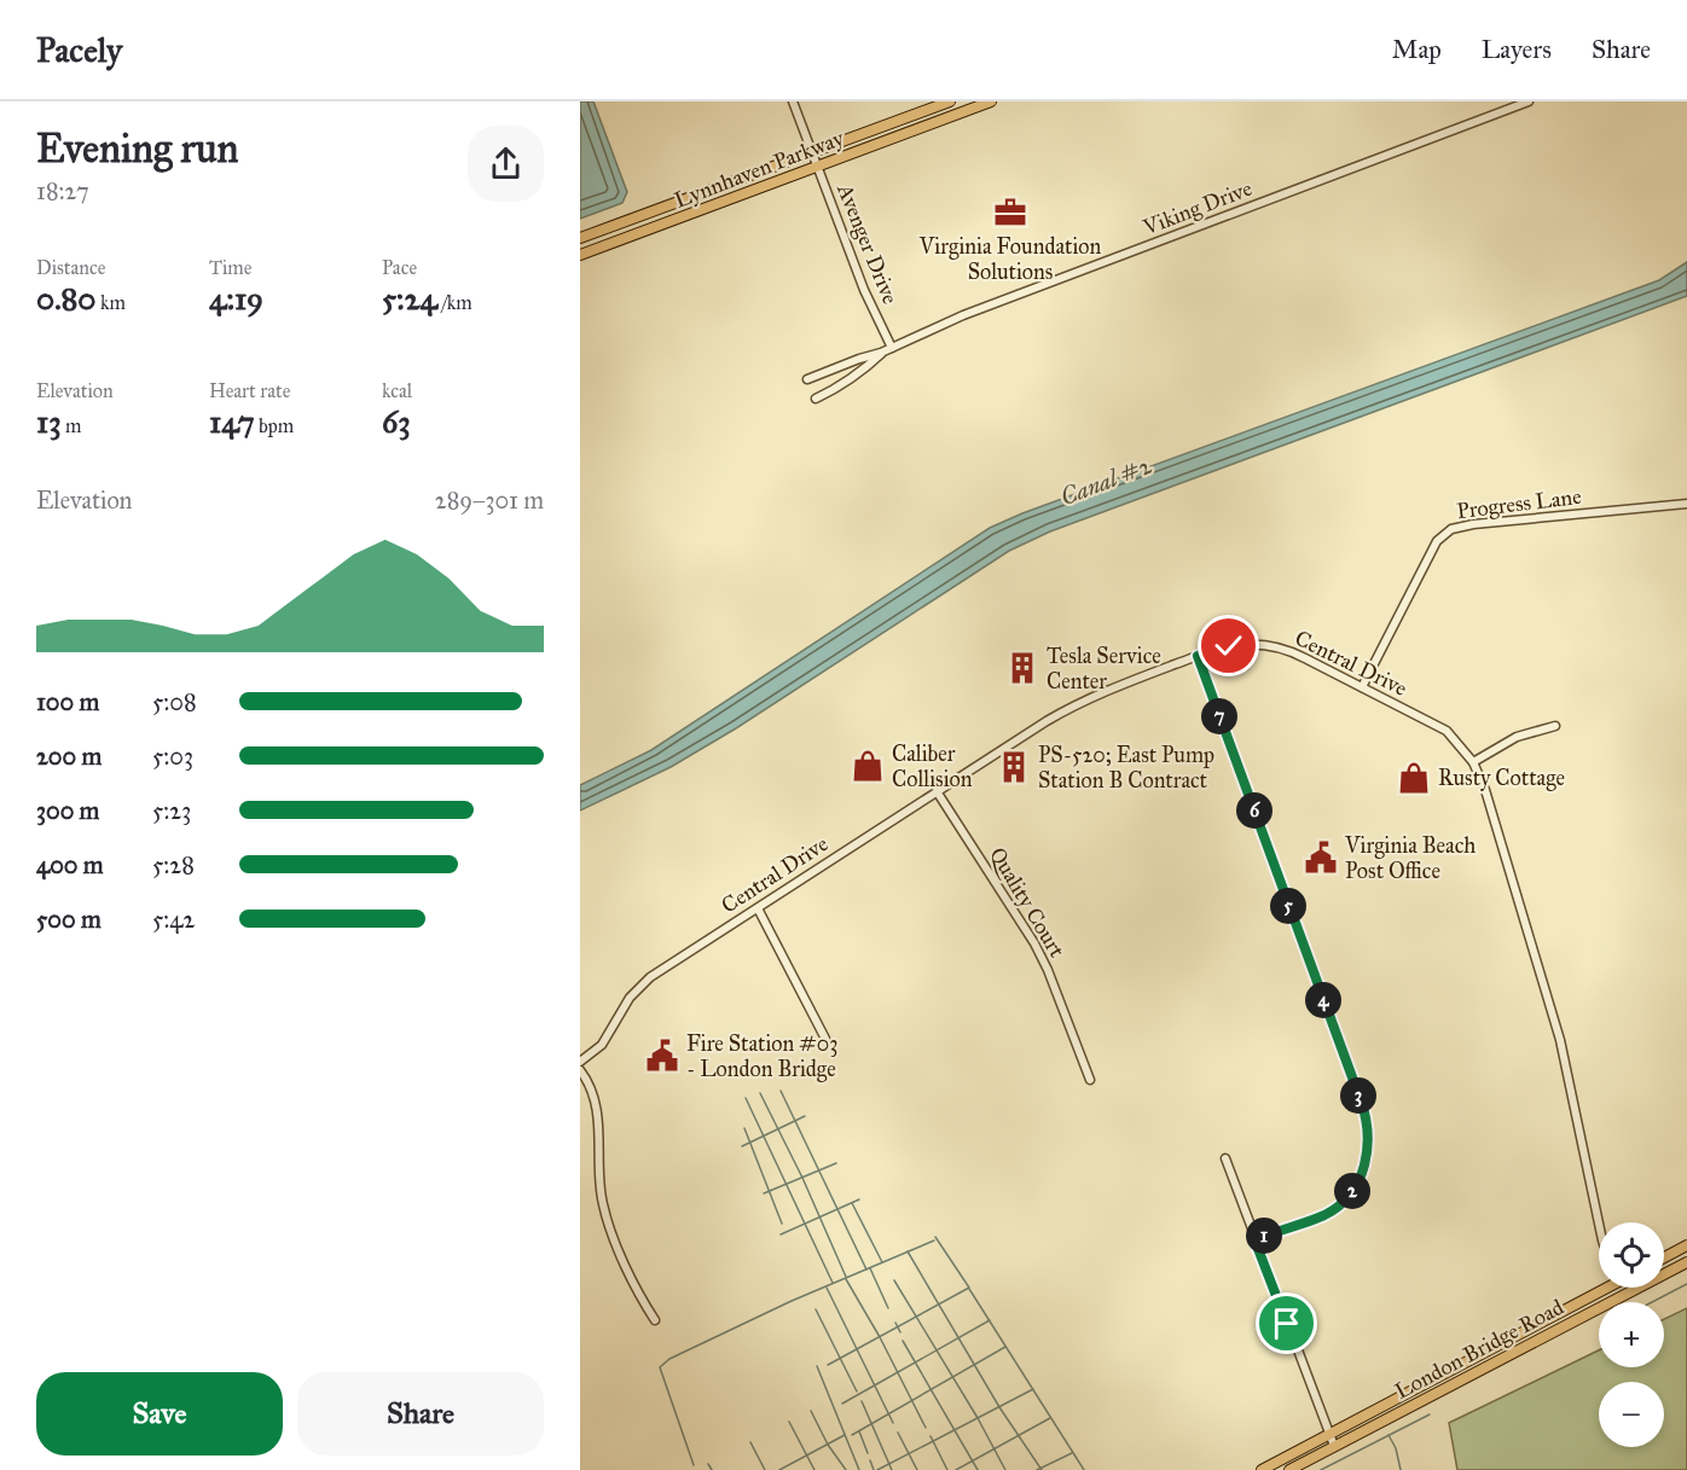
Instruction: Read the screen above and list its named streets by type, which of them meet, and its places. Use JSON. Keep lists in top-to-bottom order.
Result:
{
  "streets": {
    "main road": ["Lynnhaven Parkway", "London Bridge Road"],
    "street": [
      "Viking Drive",
      "Avenger Drive",
      "Progress Lane",
      "Central Drive",
      "Quality Court"
    ]
  },
  "crossings": [
    ["Lynnhaven Parkway", "Avenger Drive"],
    ["Viking Drive", "Avenger Drive"],
    ["Progress Lane", "Central Drive"],
    ["Central Drive", "Quality Court"],
    ["Central Drive", "London Bridge Road"]
  ],
  "water": ["Canal #2"],
  "places": {
    "office": ["Virginia Foundation Solutions"],
    "building": ["Tesla Service Center", "PS-520; East Pump Station B Contract"],
    "shop": ["Caliber Collision", "Rusty Cottage"],
    "public building": ["Virginia Beach Post Office", "Fire Station #03 - London Bridge"]
  },
  "page": {
    "header": "Pacely",
    "nav": ["Map", "Layers", "Share"],
    "heading": ["Evening run", "18:27"],
    "stats": [
      ["Distance", "0.80 km"],
      ["Time", "4:19"],
      ["Pace", "5:24 /km"],
      ["Elevation", "13 m"],
      ["Heart rate", "147 bpm"],
      ["kcal", "63"]
    ],
    "chart": ["Elevation", "289–301 m"],
    "list": [
      {
        "name": "100 m",
        "note": "5:08"
      },
      {
        "name": "200 m",
        "note": "5:03"
      },
      {
        "name": "300 m",
        "note": "5:23"
      },
      {
        "name": "400 m",
        "note": "5:28"
      },
      {
        "name": "500 m",
        "note": "5:42"
      }
    ],
    "pins": [
      "7",
      "6",
      "5",
      "4",
      "3",
      "2",
      "1"
    ],
    "map_buttons": ["+", "−"],
    "buttons": ["Save", "Share"]
  }
}
